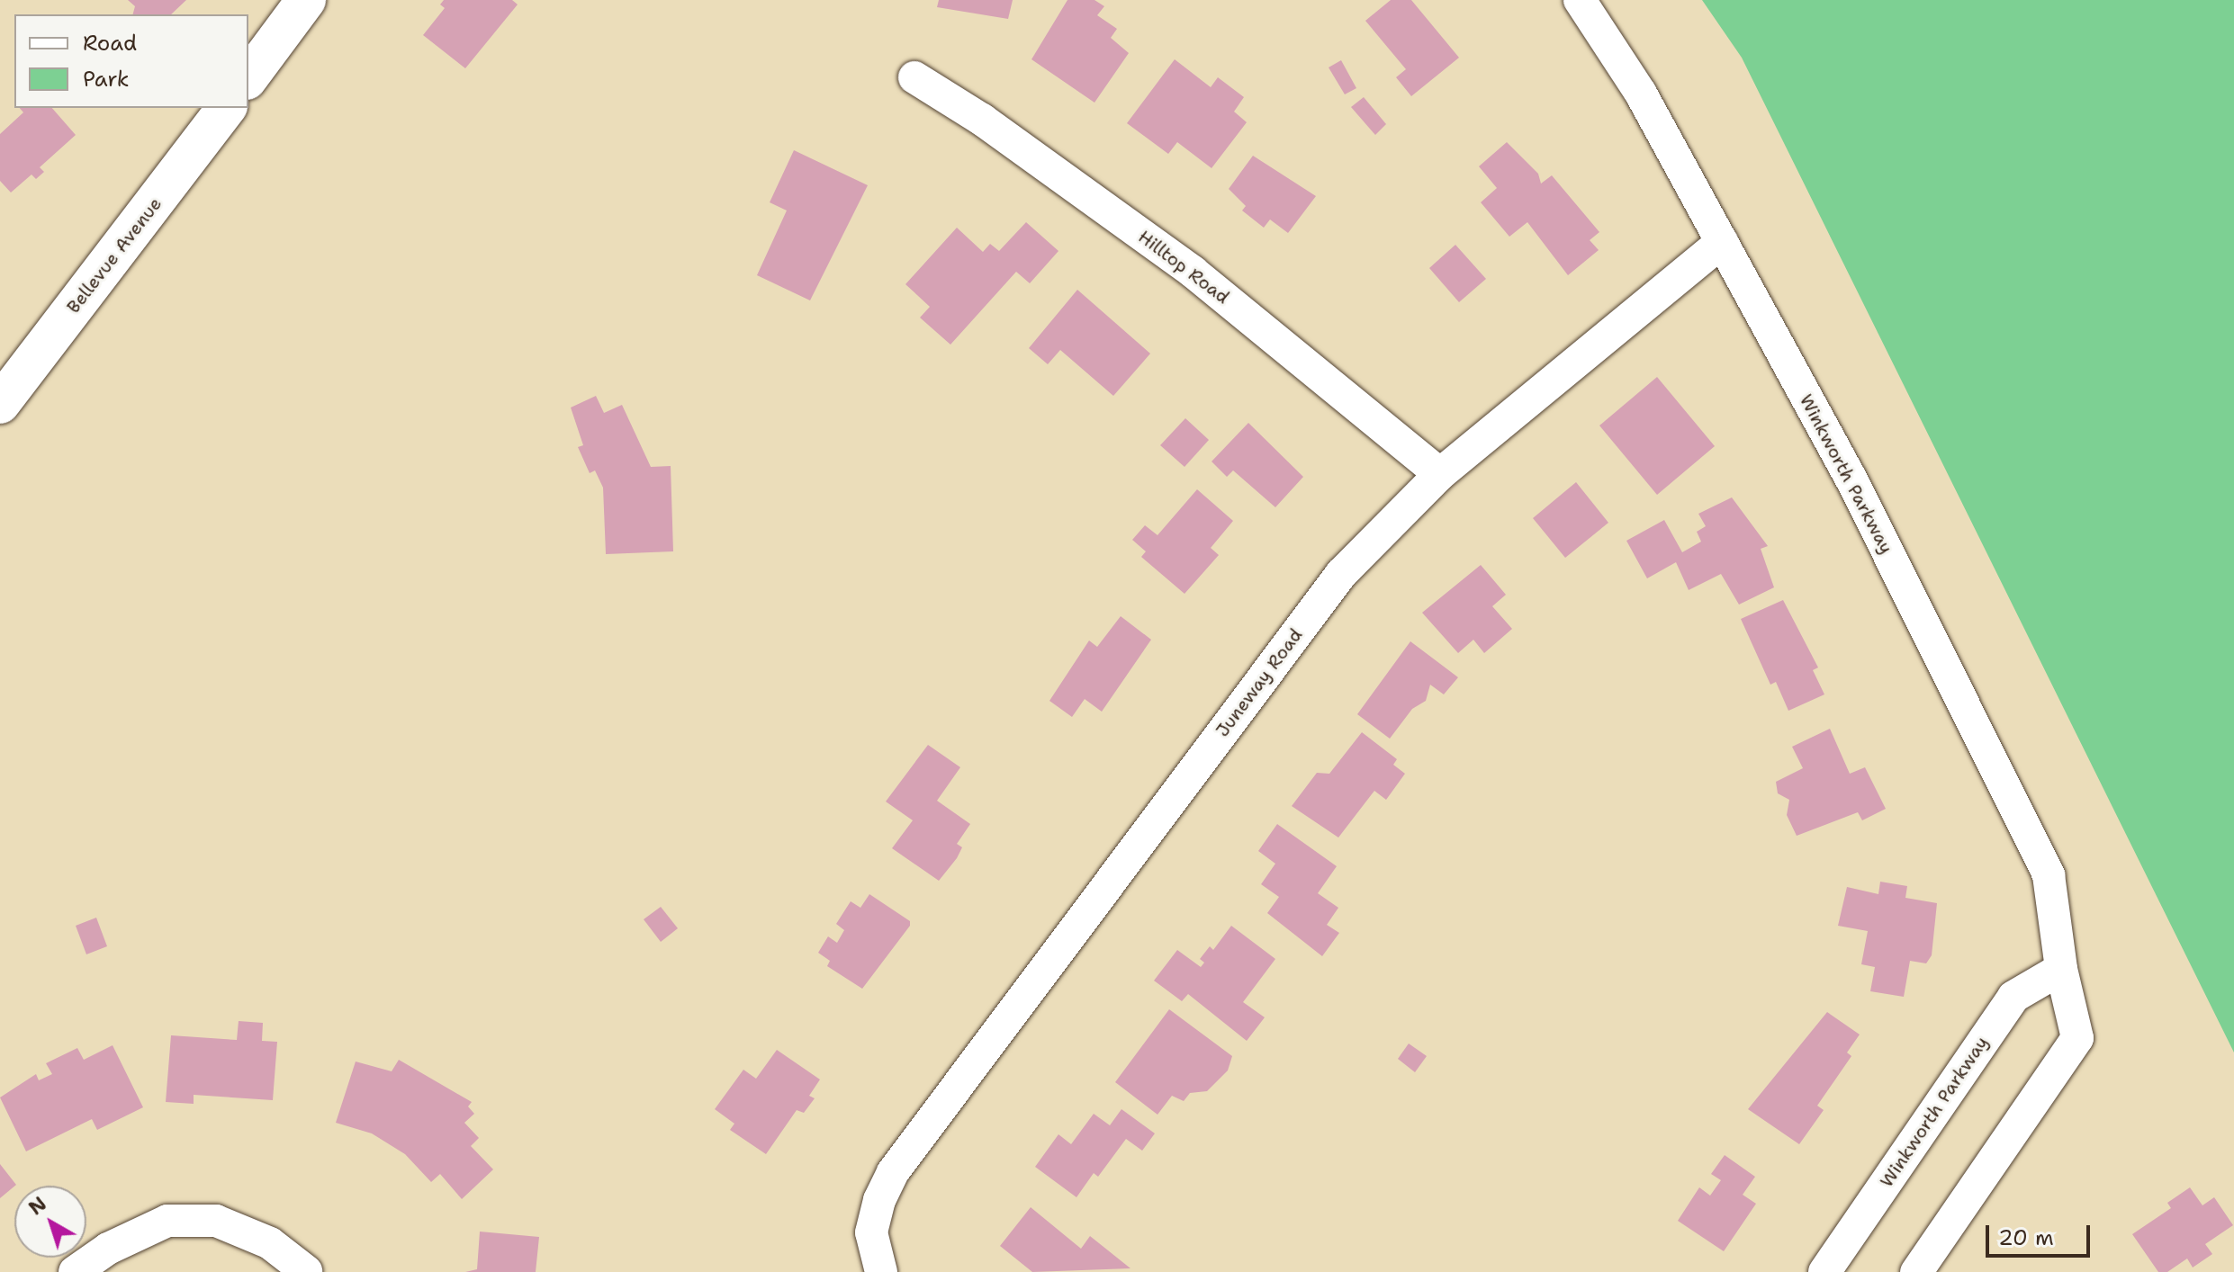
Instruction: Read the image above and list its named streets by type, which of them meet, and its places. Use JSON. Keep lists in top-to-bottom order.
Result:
{
  "streets": {
    "street": [
      "Bellevue Avenue",
      "Hilltop Road",
      "Winkworth Parkway",
      "Juneway Road"
    ]
  },
  "crossings": [
    ["Hilltop Road", "Juneway Road"],
    ["Winkworth Parkway", "Juneway Road"]
  ],
  "legend": ["Road", "Park"],
  "scale_bar": "20 m",
  "north": "top left"
}
